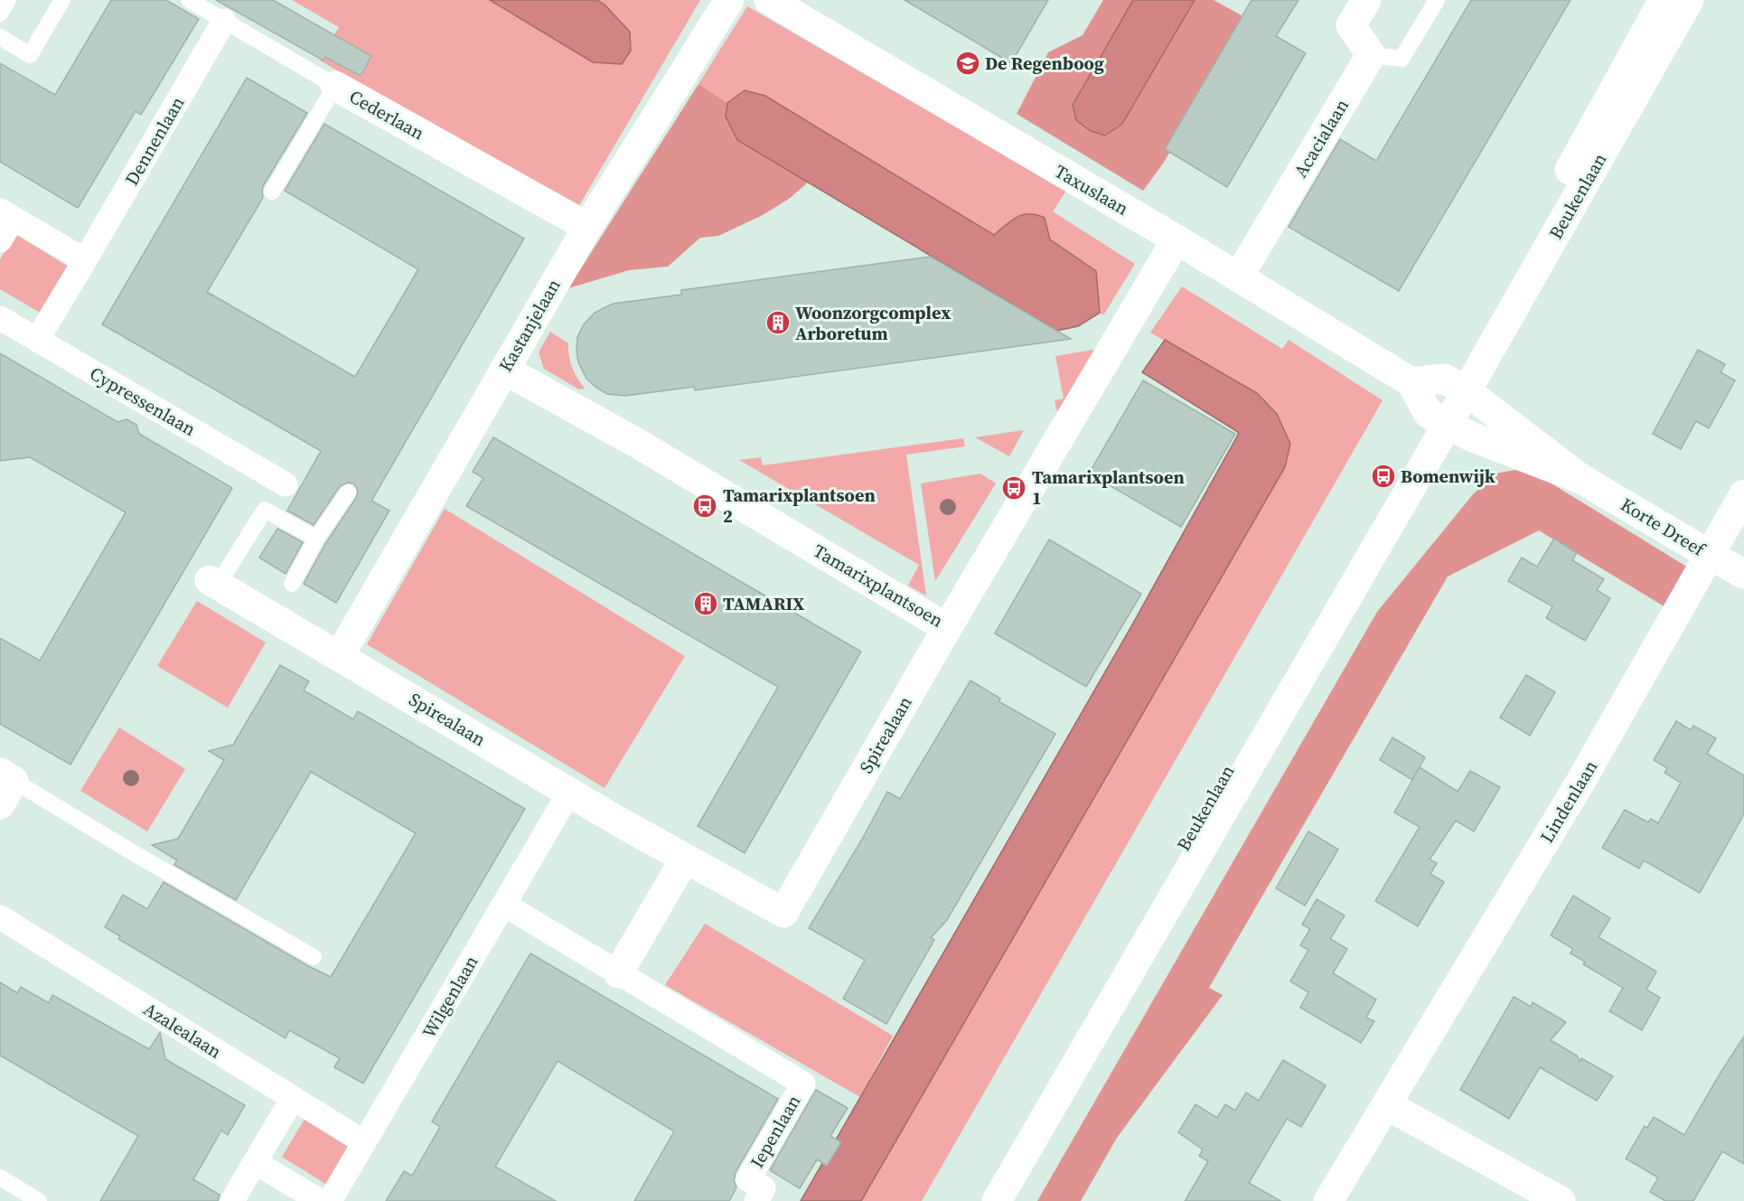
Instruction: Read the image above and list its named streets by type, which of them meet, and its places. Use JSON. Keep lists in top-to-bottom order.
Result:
{
  "streets": {
    "street": [
      "Cederlaan",
      "Acacialaan",
      "Dennenlaan",
      "Taxuslaan",
      "Beukenlaan",
      "Kastanjelaan",
      "Cypressenlaan",
      "Korte Dreef",
      "Tamarixplantsoen",
      "Spirealaan",
      "Lindenlaan",
      "Wilgenlaan",
      "Azalealaan",
      "Iepenlaan"
    ]
  },
  "crossings": [
    ["Cederlaan", "Dennenlaan"],
    ["Cederlaan", "Kastanjelaan"],
    ["Acacialaan", "Taxuslaan"],
    ["Dennenlaan", "Cypressenlaan"],
    ["Taxuslaan", "Tamarixplantsoen"],
    ["Beukenlaan", "Korte Dreef"],
    ["Kastanjelaan", "Tamarixplantsoen"],
    ["Kastanjelaan", "Spirealaan"],
    ["Korte Dreef", "Lindenlaan"],
    ["Tamarixplantsoen", "Spirealaan"],
    ["Spirealaan", "Wilgenlaan"],
    ["Wilgenlaan", "Azalealaan"]
  ],
  "places": {
    "school or university": ["De Regenboog"],
    "building": ["Woonzorgcomplex Arboretum", "TAMARIX"],
    "bus stop": ["Bomenwijk", "Tamarixplantsoen 1", "Tamarixplantsoen 2"]
  }
}
